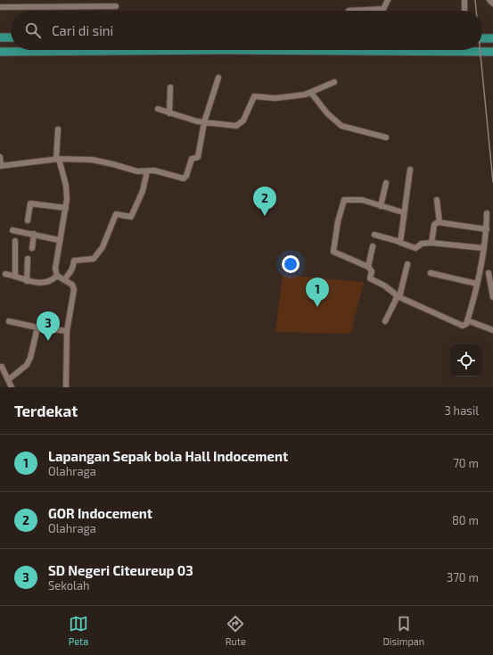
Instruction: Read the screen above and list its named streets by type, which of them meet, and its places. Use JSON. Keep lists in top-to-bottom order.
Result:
{
  "page": {
    "search": "Cari di sini",
    "pins": ["2", "1", "3"],
    "heading": ["Terdekat", "3 hasil"],
    "list": [
      {
        "mark": "1",
        "name": "Lapangan Sepak bola Hall Indocement",
        "note": "Olahraga",
        "value": "70 m"
      },
      {
        "mark": "2",
        "name": "GOR Indocement",
        "note": "Olahraga",
        "value": "80 m"
      },
      {
        "mark": "3",
        "name": "SD Negeri Citeureup 03",
        "note": "Sekolah",
        "value": "370 m"
      }
    ],
    "nav": ["Peta", "Rute", "Disimpan"]
  }
}
